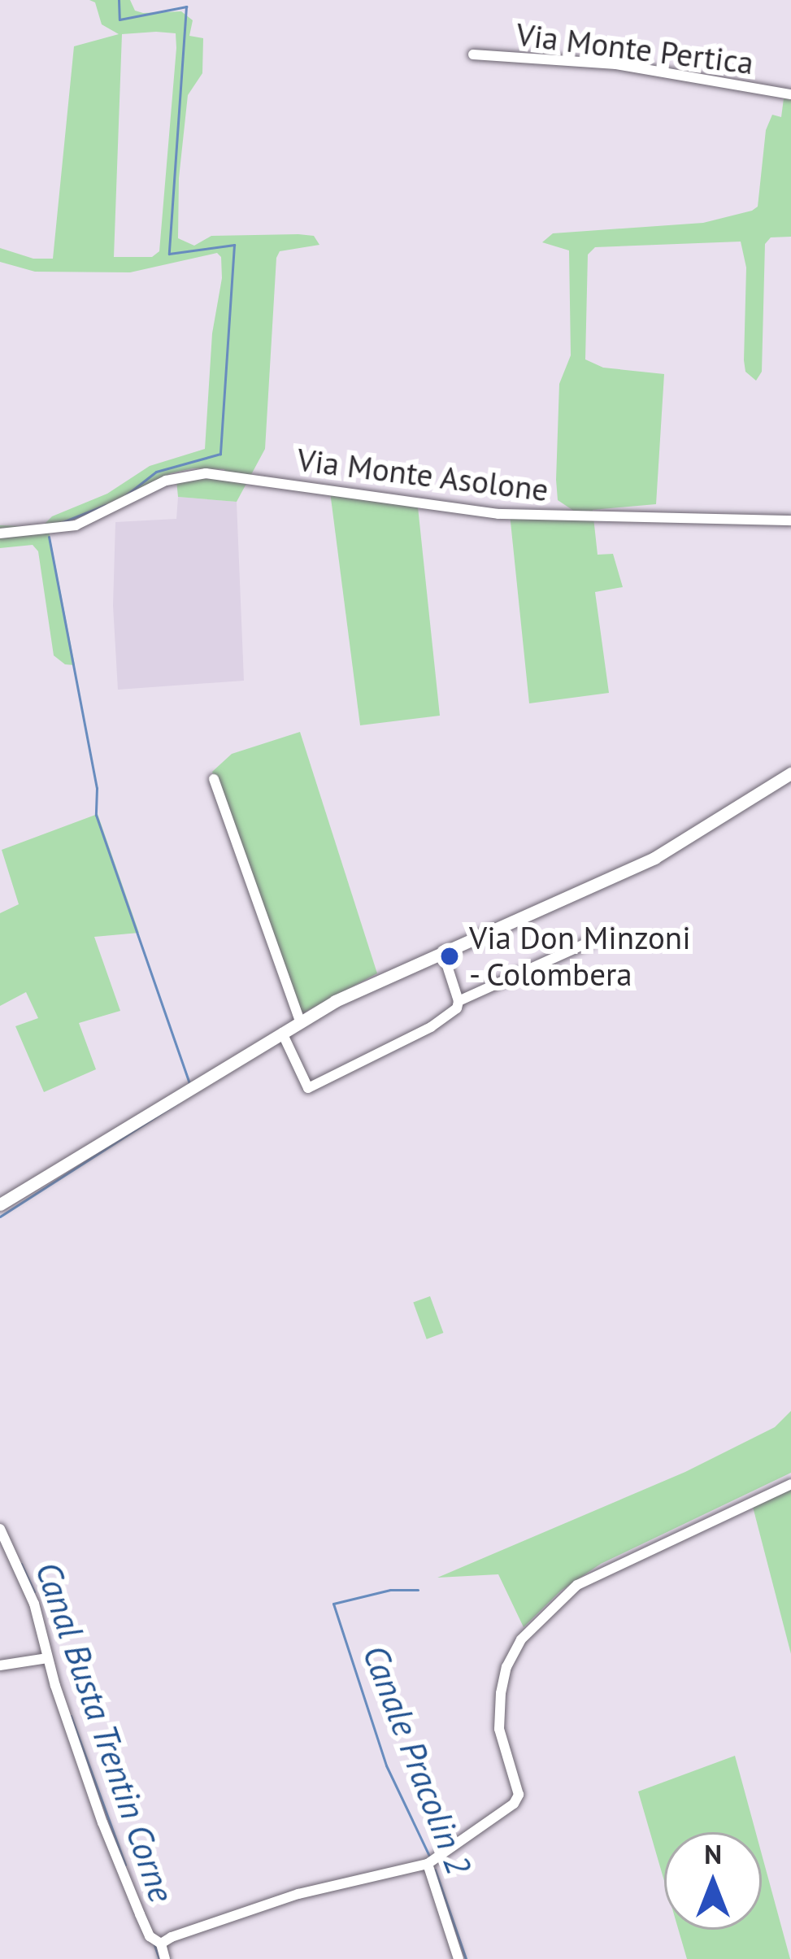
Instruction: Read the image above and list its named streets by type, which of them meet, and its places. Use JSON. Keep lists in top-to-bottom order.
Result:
{
  "streets": {
    "street": ["Via Monte Pertica", "Via Monte Asolone"]
  },
  "water": ["Canal Busta Trentin Corne", "Canale Pracolin 2"],
  "places": ["Via Don Minzoni - Colombera"],
  "north": "top"
}
